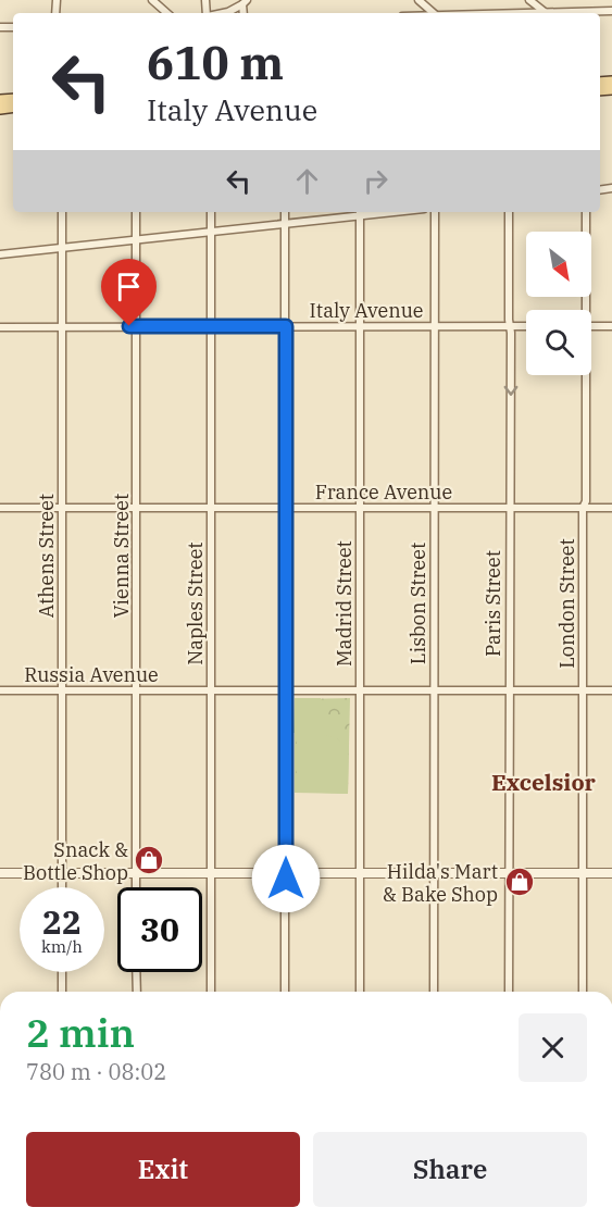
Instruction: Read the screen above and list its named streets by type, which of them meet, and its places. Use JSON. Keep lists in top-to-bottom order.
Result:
{
  "streets": {
    "street": [
      "Italy Avenue",
      "France Avenue",
      "Athens Street",
      "Vienna Street",
      "Naples Street",
      "Madrid Street",
      "Lisbon Street",
      "Paris Street",
      "London Street",
      "Russia Avenue"
    ]
  },
  "crossings": [
    ["Italy Avenue", "Athens Street"],
    ["Italy Avenue", "Vienna Street"],
    ["Italy Avenue", "Naples Street"],
    ["Italy Avenue", "Madrid Street"],
    ["Italy Avenue", "Lisbon Street"],
    ["Italy Avenue", "Paris Street"],
    ["France Avenue", "Athens Street"],
    ["France Avenue", "Vienna Street"],
    ["France Avenue", "Naples Street"],
    ["France Avenue", "Madrid Street"],
    ["France Avenue", "Lisbon Street"],
    ["France Avenue", "Paris Street"],
    ["France Avenue", "London Street"],
    ["Athens Street", "Russia Avenue"],
    ["Vienna Street", "Russia Avenue"],
    ["Naples Street", "Russia Avenue"],
    ["Madrid Street", "Russia Avenue"],
    ["Lisbon Street", "Russia Avenue"],
    ["Paris Street", "Russia Avenue"],
    ["London Street", "Russia Avenue"]
  ],
  "districts": ["Excelsior"],
  "places": {
    "shop": ["Snack & Bottle Shop", "Hilda's Mart & Bake Shop"]
  },
  "north": "bottom right",
  "page": {
    "turn": ["610 m", "Italy Avenue"],
    "speed": "22 km/h",
    "limit": "30",
    "heading": ["2 min", "780 m · 08:02"],
    "buttons": ["Exit", "Share"]
  }
}
